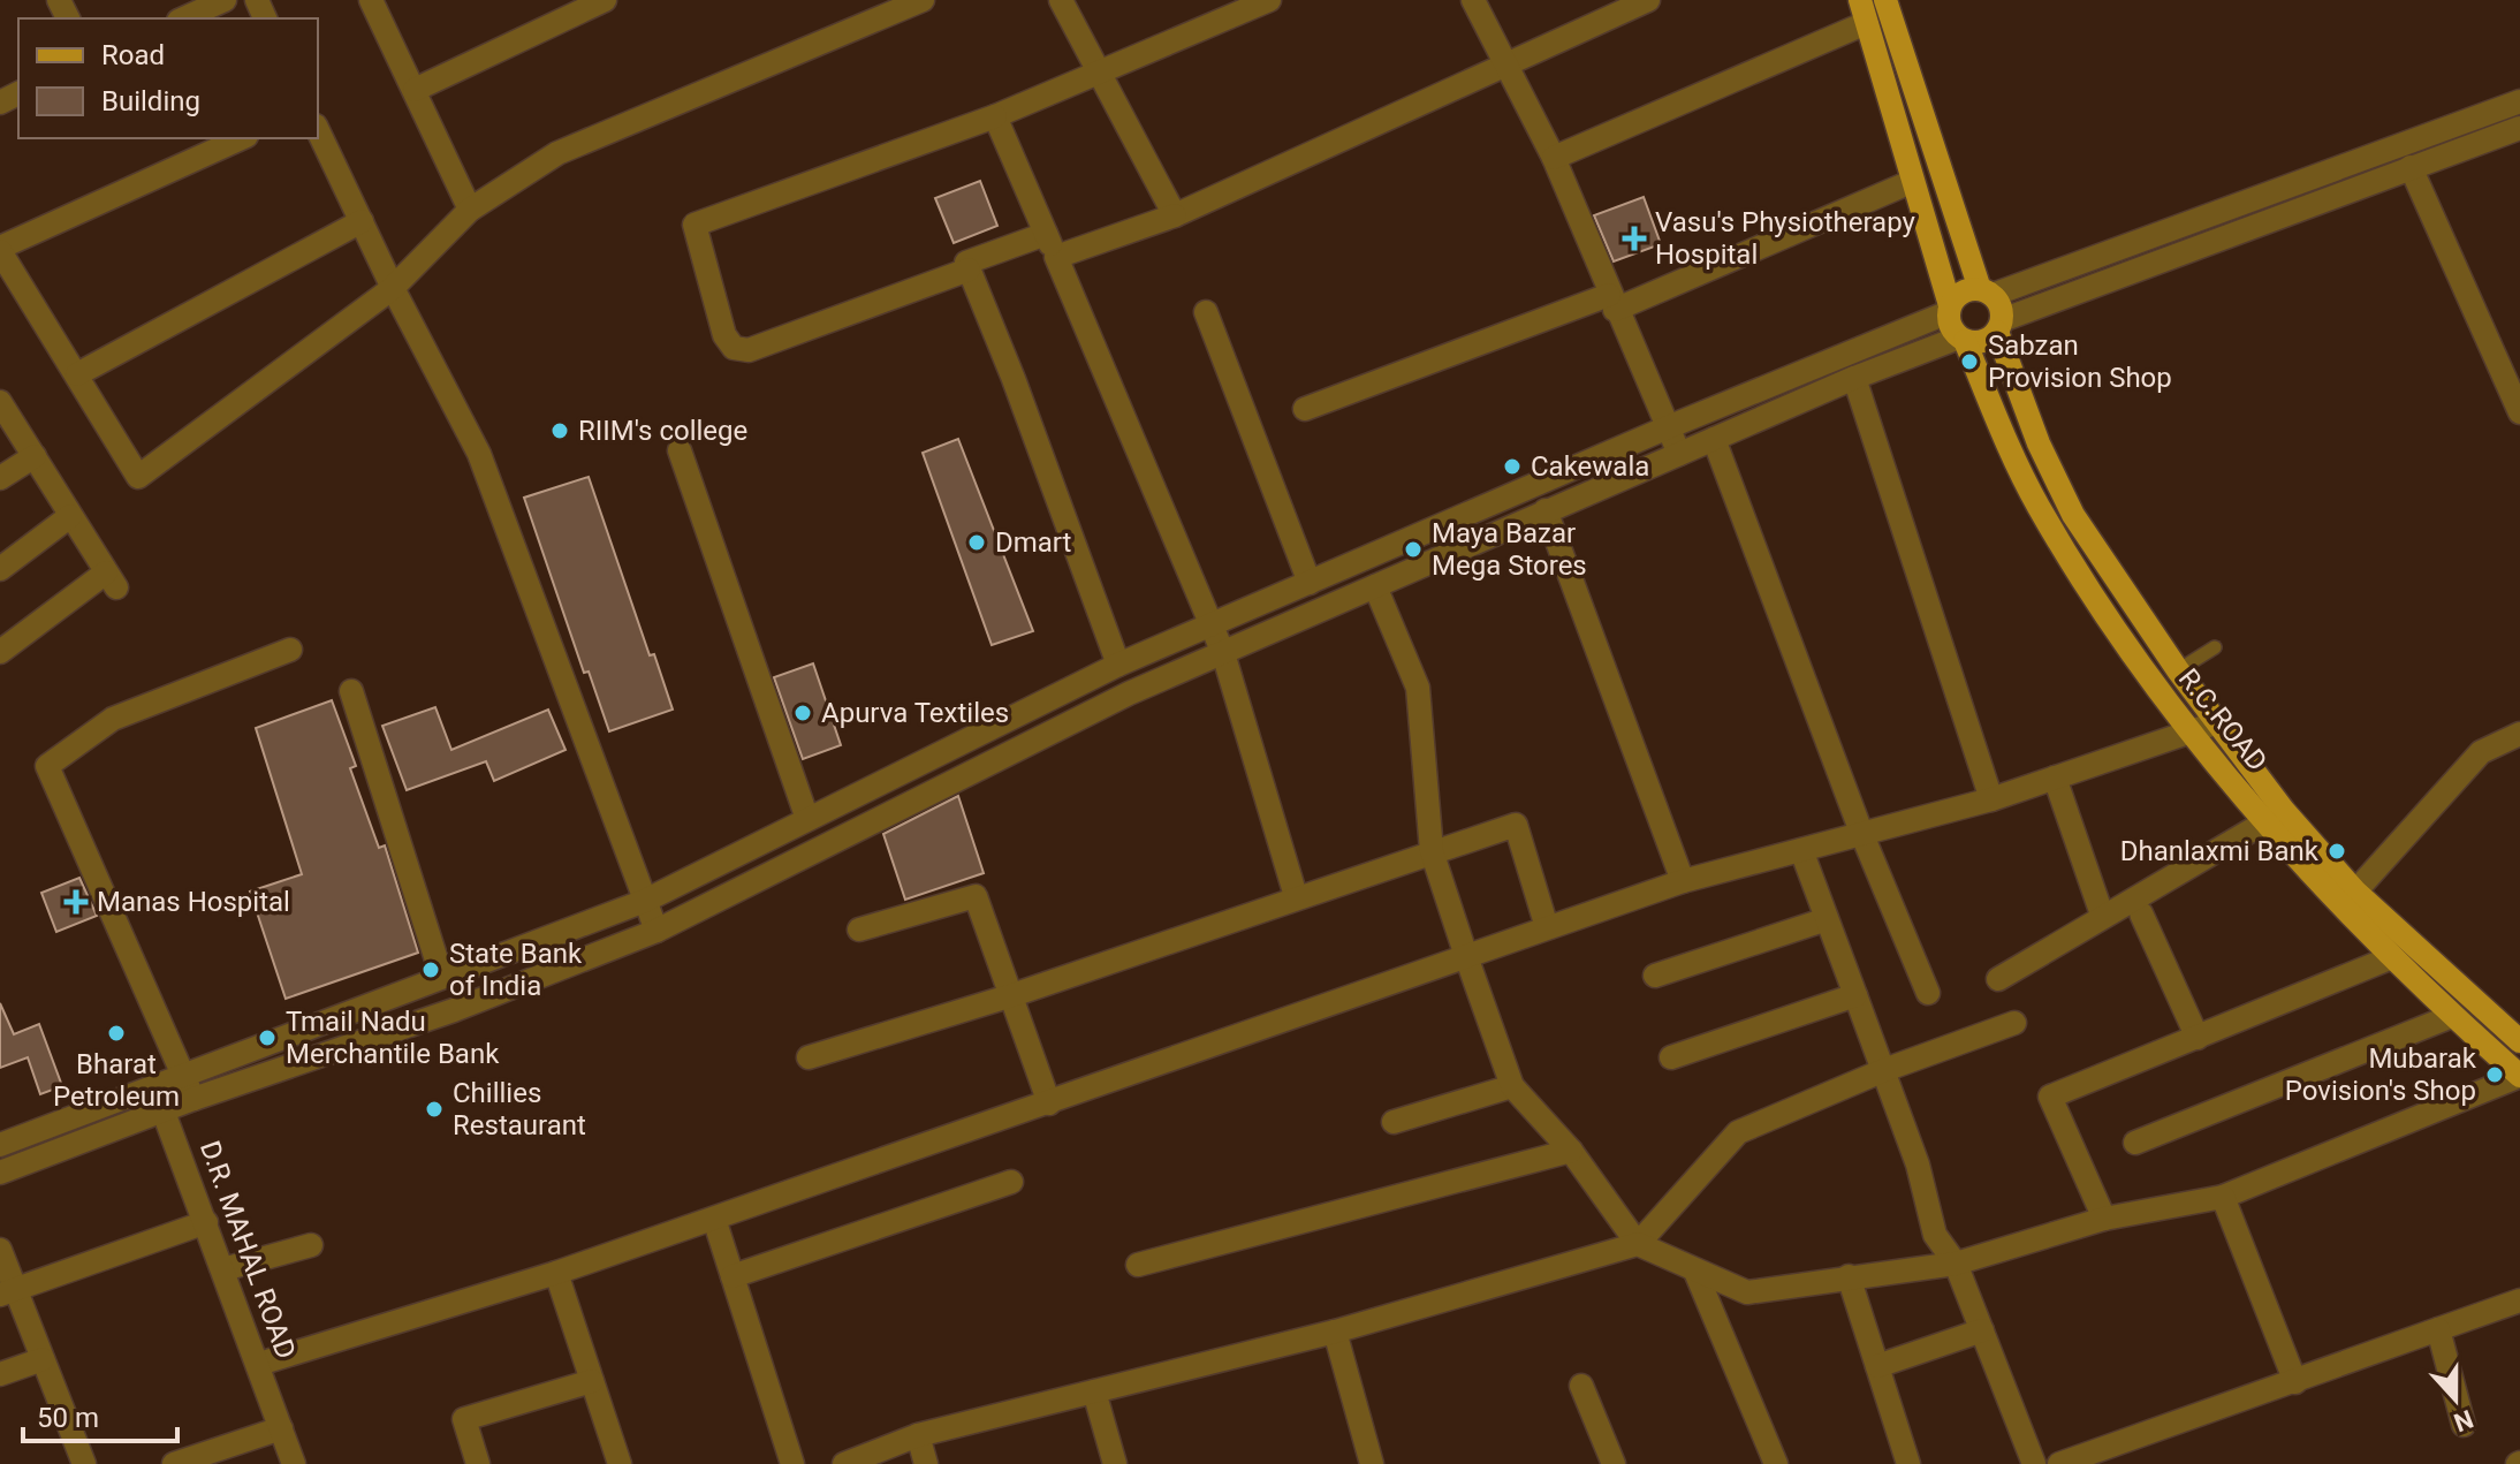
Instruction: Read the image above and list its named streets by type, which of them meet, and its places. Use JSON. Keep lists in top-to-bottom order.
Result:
{
  "streets": {
    "main road": ["R.C.ROAD"],
    "street": ["D.R. MAHAL ROAD"]
  },
  "places": {
    "health": ["Vasu's Physiotherapy Hospital", "Manas Hospital"],
    "other": [
      "Sabzan Provision Shop",
      "RIIM's college",
      "Cakewala",
      "Dmart",
      "Maya Bazar Mega Stores",
      "Apurva Textiles",
      "Dhanlaxmi Bank",
      "State Bank of India",
      "Bharat Petroleum",
      "Tmail Nadu Merchantile Bank",
      "Mubarak Povision's Shop",
      "Chillies Restaurant"
    ]
  },
  "legend": ["Road", "Building"],
  "scale_bar": "50 m",
  "north": "bottom"
}
